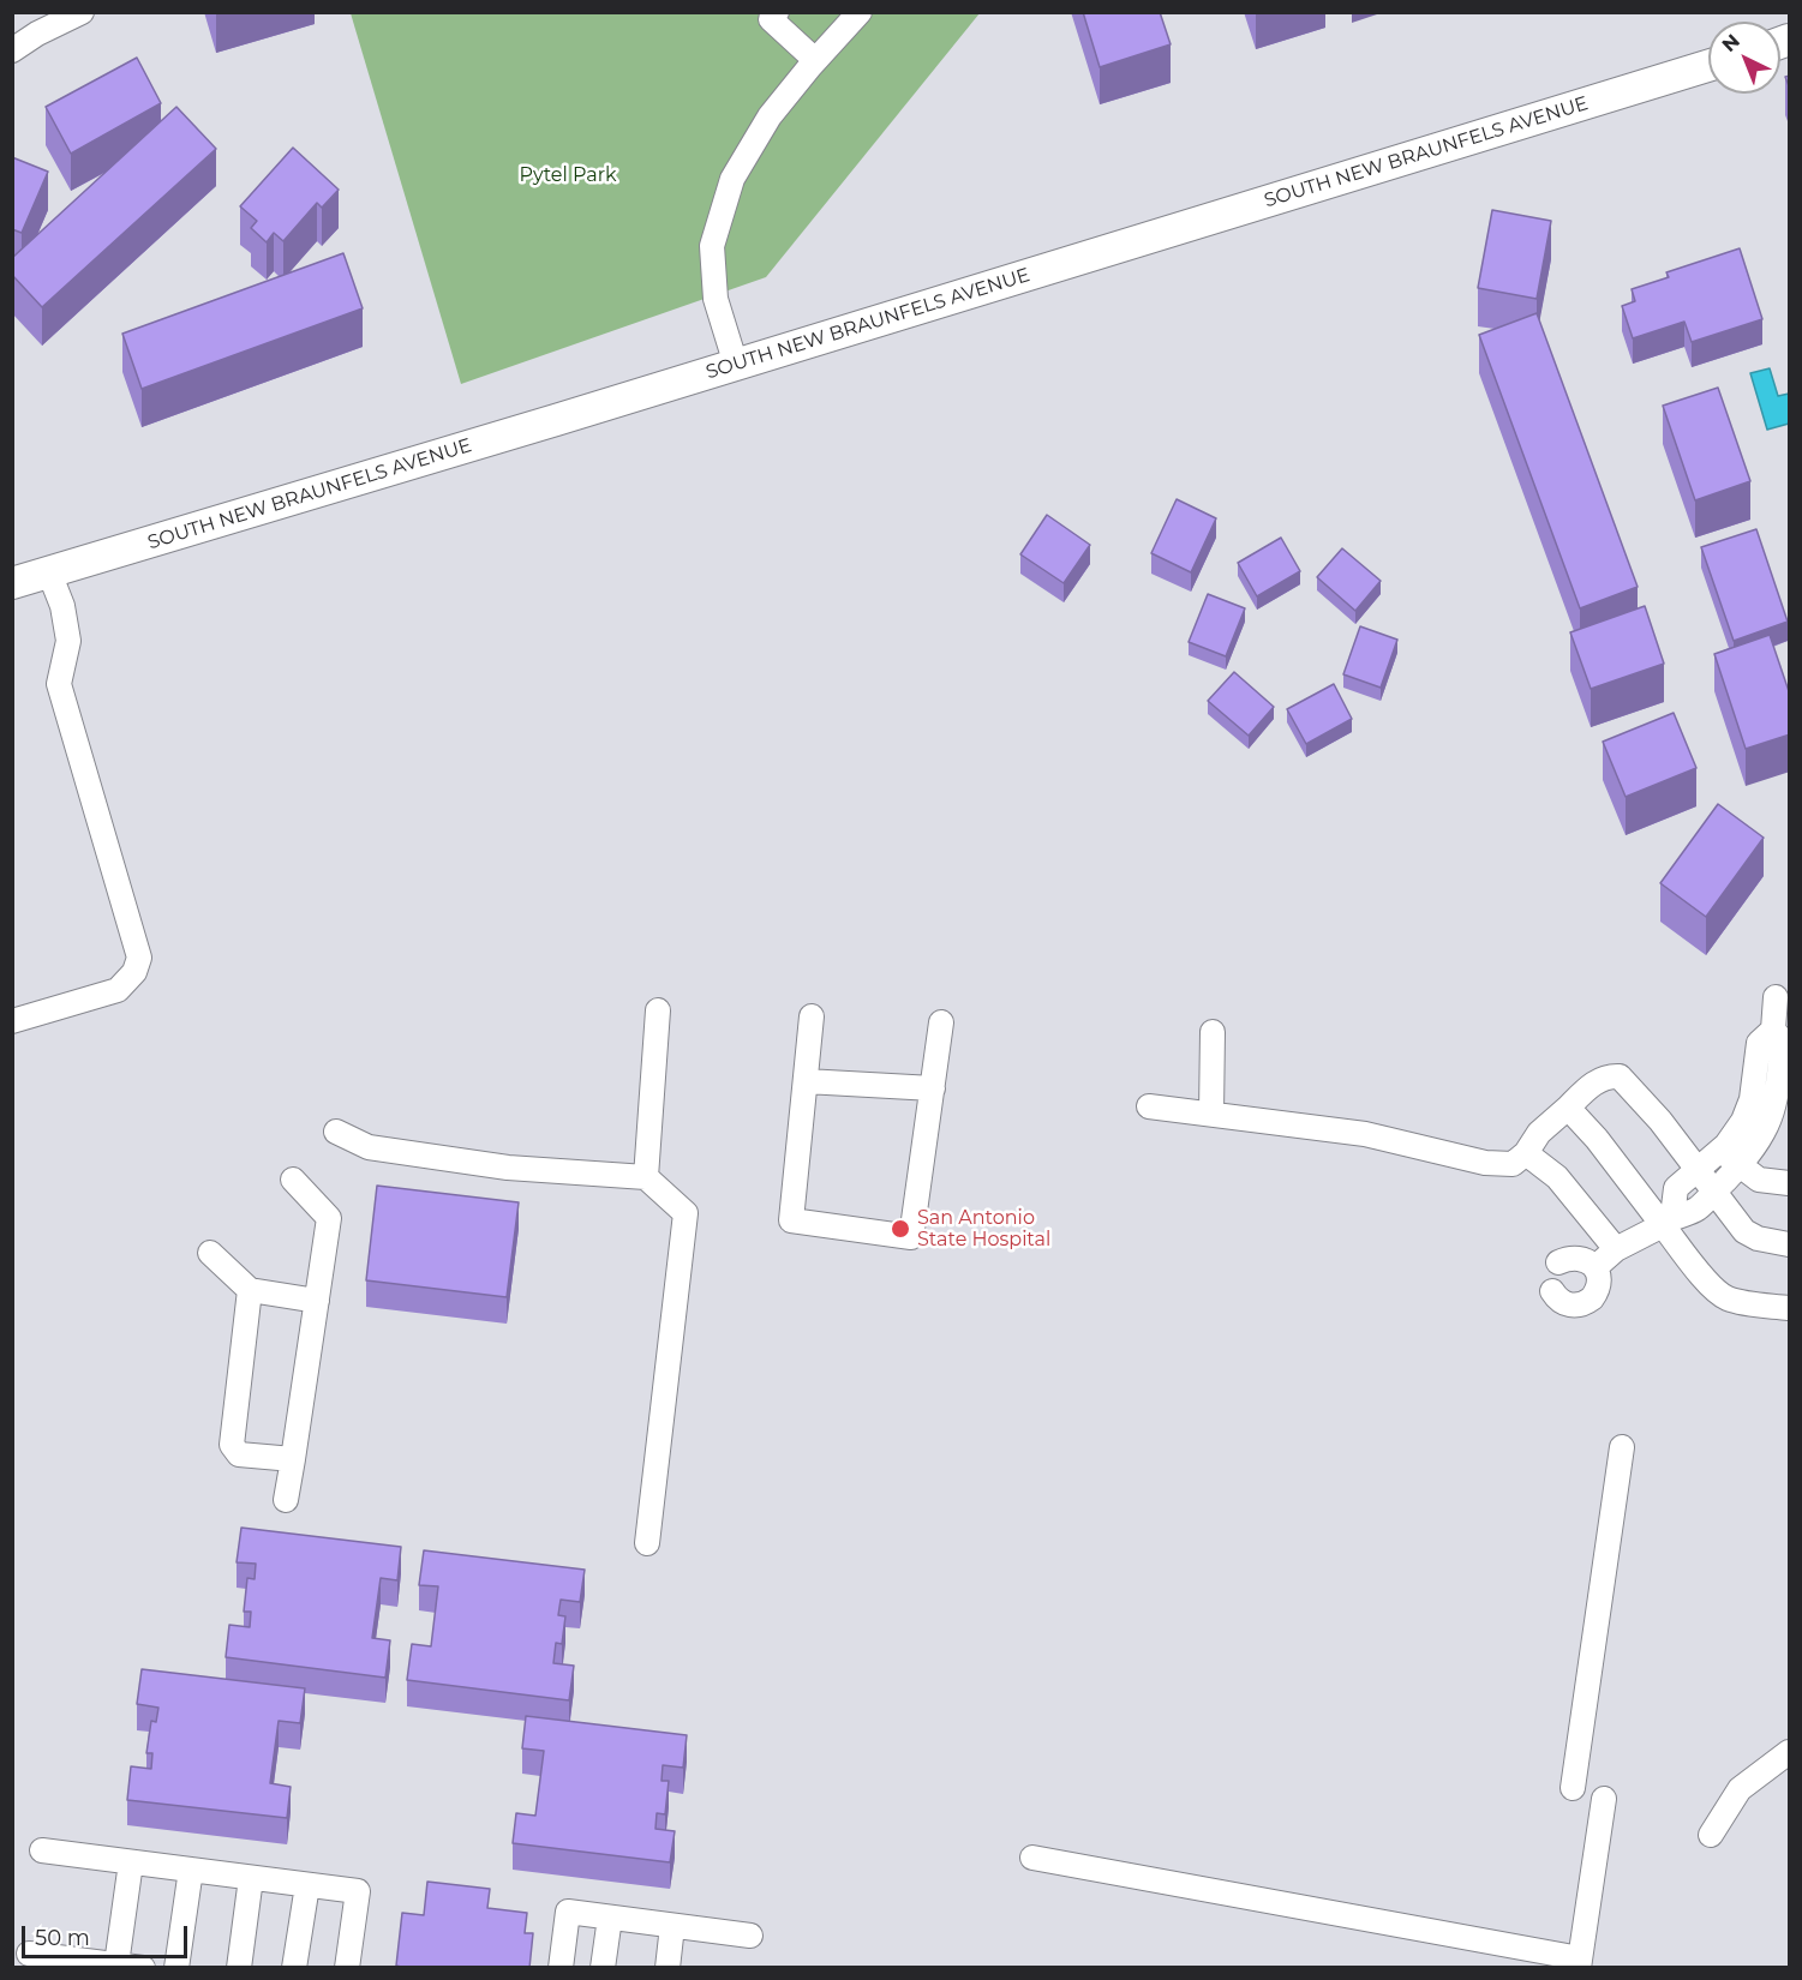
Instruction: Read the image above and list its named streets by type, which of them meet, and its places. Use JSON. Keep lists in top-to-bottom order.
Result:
{
  "streets": {
    "main road": ["SOUTH NEW BRAUNFELS AVENUE"]
  },
  "parks": ["Pytel Park"],
  "places": ["San Antonio State Hospital"],
  "scale_bar": "50 m",
  "north": "top left"
}
